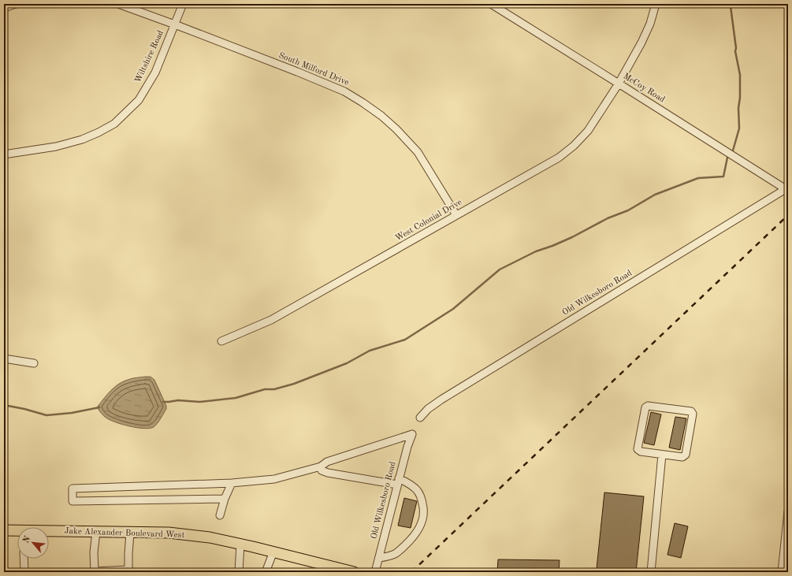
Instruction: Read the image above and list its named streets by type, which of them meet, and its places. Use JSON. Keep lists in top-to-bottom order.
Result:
{
  "streets": {
    "highway": ["Jake Alexander Boulevard West"],
    "street": [
      "Wiltshire Road",
      "South Milford Drive",
      "McCoy Road",
      "West Colonial Drive",
      "Old Wilkesboro Road"
    ]
  },
  "crossings": [
    ["Wiltshire Road", "South Milford Drive"],
    ["South Milford Drive", "West Colonial Drive"],
    ["McCoy Road", "West Colonial Drive"],
    ["McCoy Road", "Old Wilkesboro Road"]
  ],
  "north": "top left"
}
